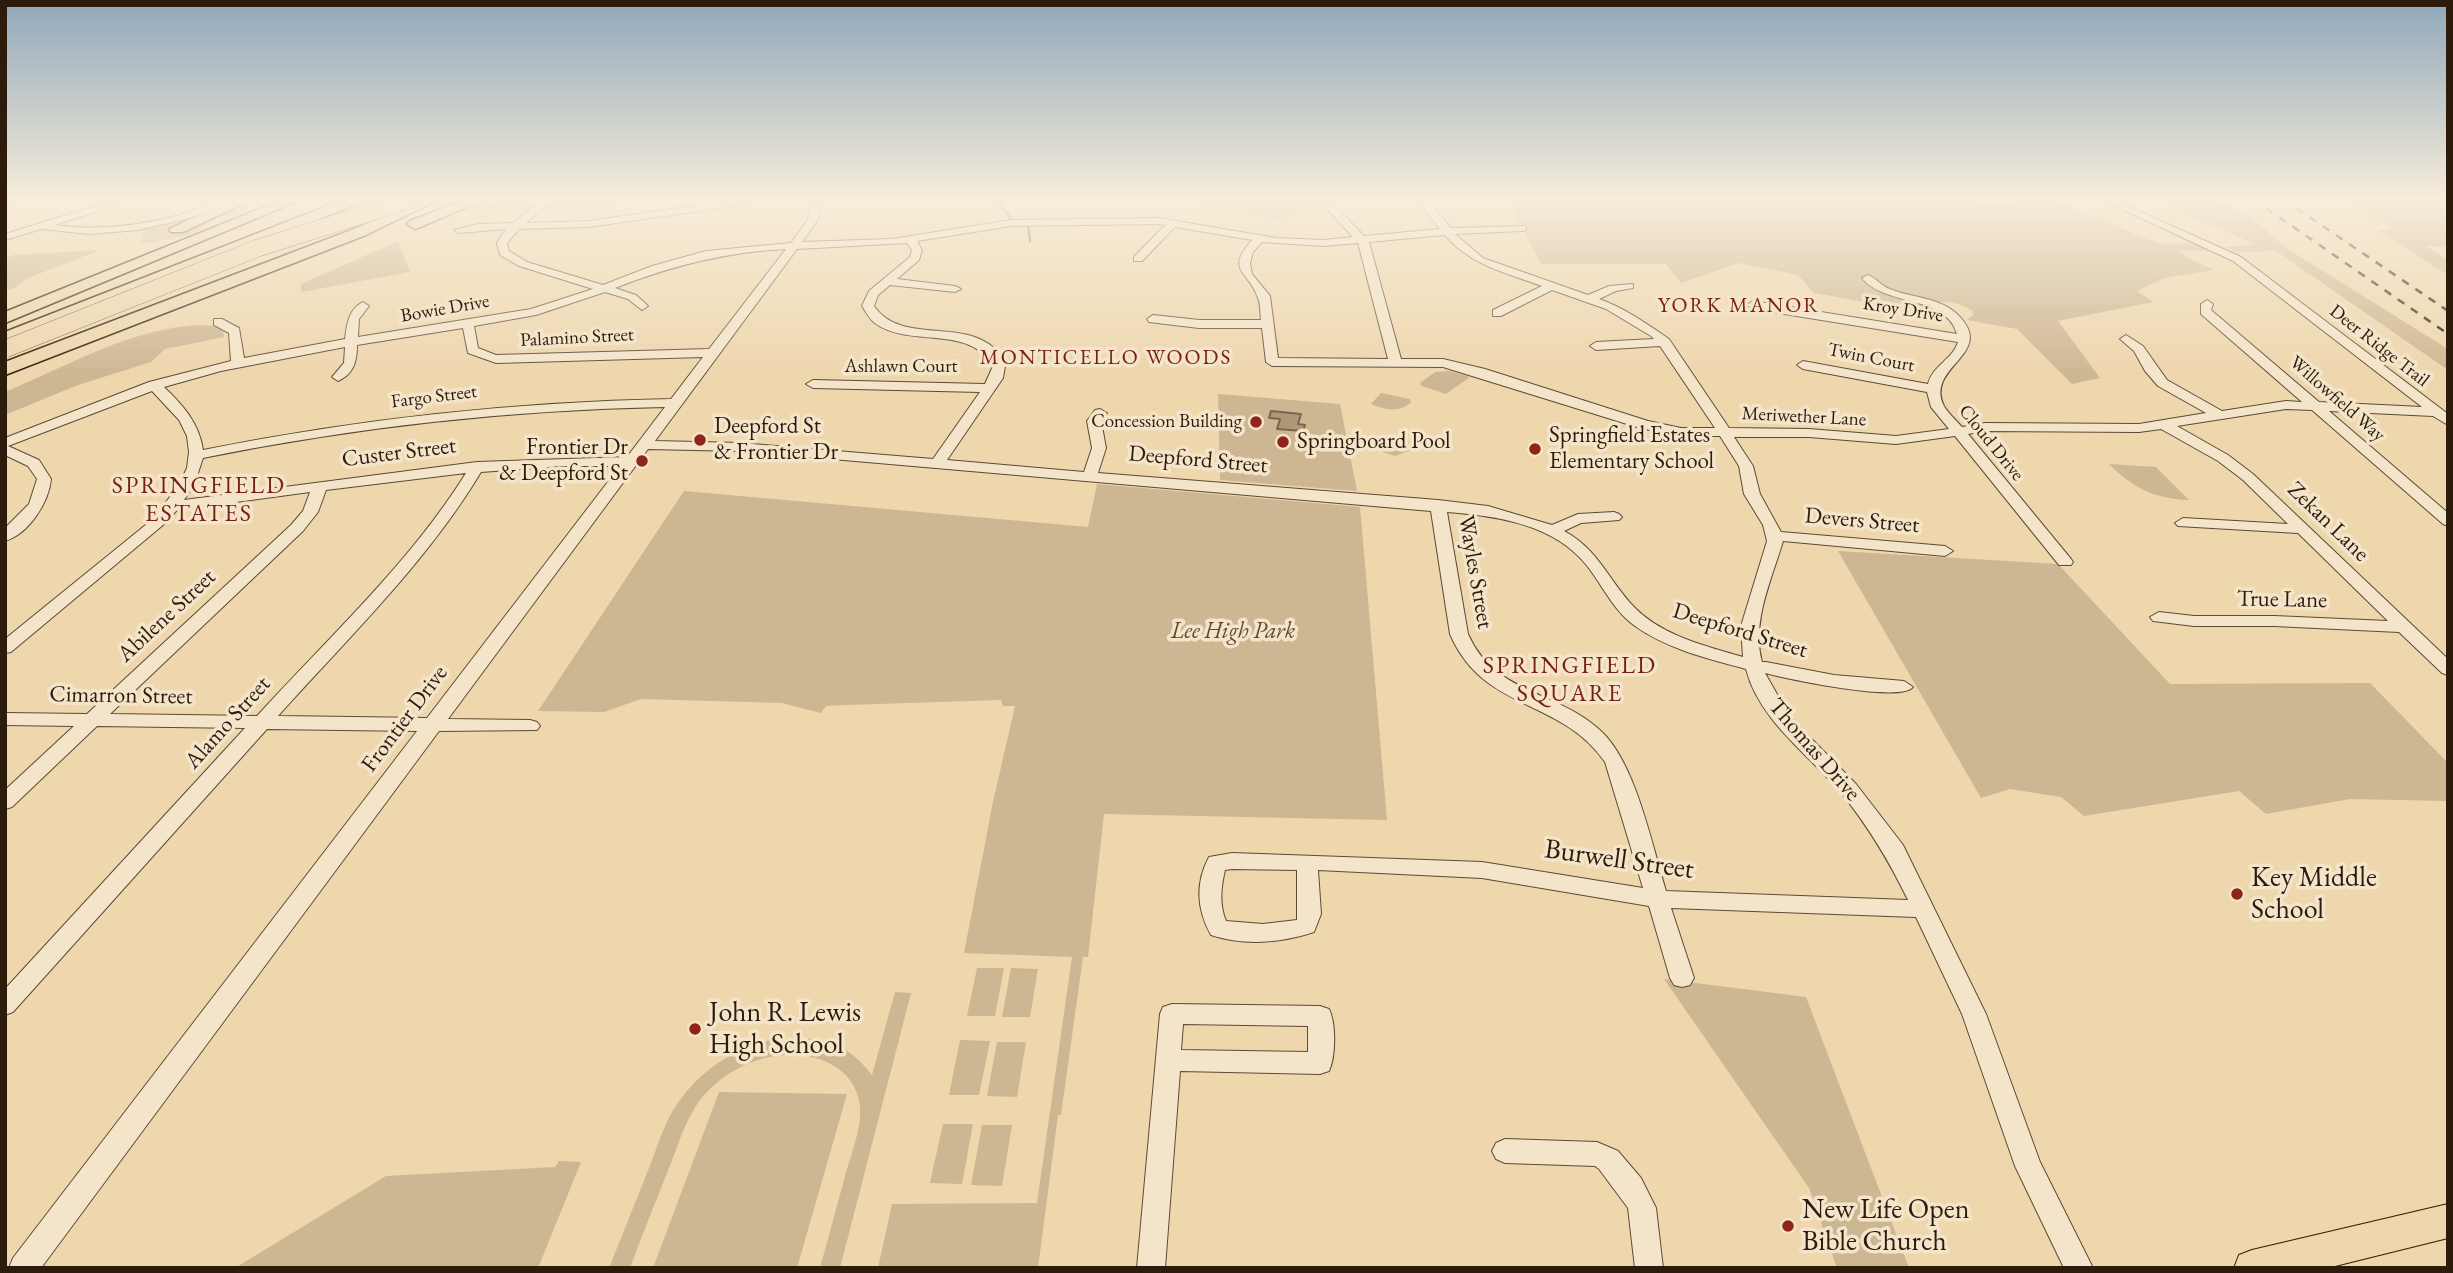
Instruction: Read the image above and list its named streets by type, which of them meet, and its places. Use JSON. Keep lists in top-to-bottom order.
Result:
{
  "streets": {
    "street": [
      "Bowie Drive",
      "Kroy Drive",
      "Palamino Street",
      "Deer Ridge Trail",
      "Twin Court",
      "Ashlawn Court",
      "Fargo Street",
      "Willowfield Way",
      "Meriwether Lane",
      "Cloud Drive",
      "Custer Street",
      "Deepford Street",
      "Devers Street",
      "Zekan Lane",
      "Wayles Street",
      "True Lane",
      "Abilene Street",
      "Cimarron Street",
      "Frontier Drive",
      "Alamo Street",
      "Thomas Drive",
      "Burwell Street"
    ]
  },
  "crossings": [
    ["Bowie Drive", "Palamino Street"],
    ["Kroy Drive", "Cloud Drive"],
    ["Palamino Street", "Frontier Drive"],
    ["Deer Ridge Trail", "Meriwether Lane"],
    ["Twin Court", "Cloud Drive"],
    ["Fargo Street", "Frontier Drive"],
    ["Willowfield Way", "Meriwether Lane"],
    ["Meriwether Lane", "Cloud Drive"],
    ["Meriwether Lane", "Zekan Lane"],
    ["Custer Street", "Deepford Street"],
    ["Custer Street", "Abilene Street"],
    ["Custer Street", "Frontier Drive"],
    ["Custer Street", "Alamo Street"],
    ["Deepford Street", "Wayles Street"],
    ["Deepford Street", "Frontier Drive"],
    ["Deepford Street", "Thomas Drive"],
    ["Devers Street", "Thomas Drive"],
    ["Zekan Lane", "True Lane"],
    ["Wayles Street", "Burwell Street"],
    ["Abilene Street", "Cimarron Street"],
    ["Cimarron Street", "Frontier Drive"],
    ["Cimarron Street", "Alamo Street"],
    ["Thomas Drive", "Burwell Street"]
  ],
  "districts": [
    "YORK MANOR",
    "MONTICELLO WOODS",
    "SPRINGFIELD ESTATES",
    "SPRINGFIELD SQUARE"
  ],
  "parks": ["Lee High Park"],
  "places": [
    "Concession Building",
    "Deepford St & Frontier Dr",
    "Springboard Pool",
    "Springfield Estates Elementary School",
    "Frontier Dr & Deepford St",
    "Key Middle School",
    "John R. Lewis High School",
    "New Life Open Bible Church"
  ]
}
